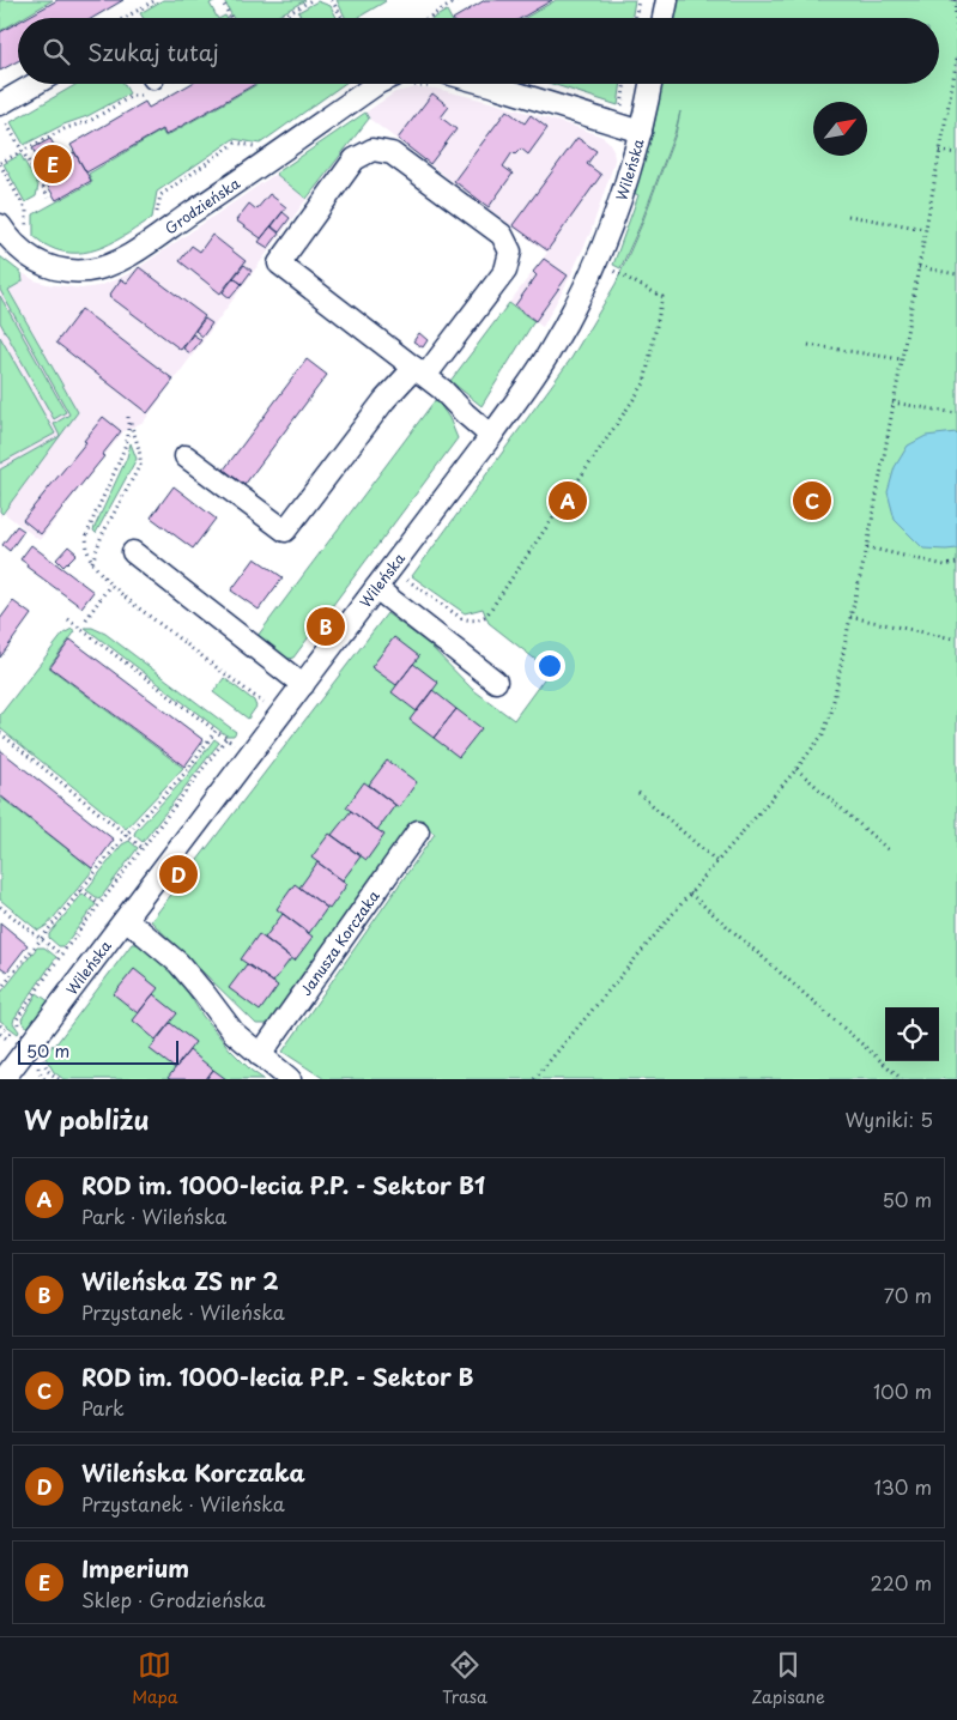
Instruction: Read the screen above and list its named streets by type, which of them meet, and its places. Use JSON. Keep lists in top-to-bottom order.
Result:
{
  "streets": {
    "street": ["Wileńska", "Grodzieńska", "Janusza Korczaka"]
  },
  "scale_bar": "50 m",
  "north": "top right",
  "page": {
    "search": "Szukaj tutaj",
    "pins": [
      "E",
      "A",
      "C",
      "B",
      "D"
    ],
    "scale": "50 m",
    "heading": ["W pobliżu", "Wyniki: 5"],
    "list": [
      {
        "mark": "A",
        "name": "ROD im. 1000-lecia P.P. - Sektor B1",
        "note": "Park · Wileńska",
        "value": "50 m"
      },
      {
        "mark": "B",
        "name": "Wileńska ZS nr 2",
        "note": "Przystanek · Wileńska",
        "value": "70 m"
      },
      {
        "mark": "C",
        "name": "ROD im. 1000-lecia P.P. - Sektor B",
        "note": "Park",
        "value": "100 m"
      },
      {
        "mark": "D",
        "name": "Wileńska Korczaka",
        "note": "Przystanek · Wileńska",
        "value": "130 m"
      },
      {
        "mark": "E",
        "name": "Imperium",
        "note": "Sklep · Grodzieńska",
        "value": "220 m"
      }
    ],
    "nav": ["Mapa", "Trasa", "Zapisane"]
  }
}
